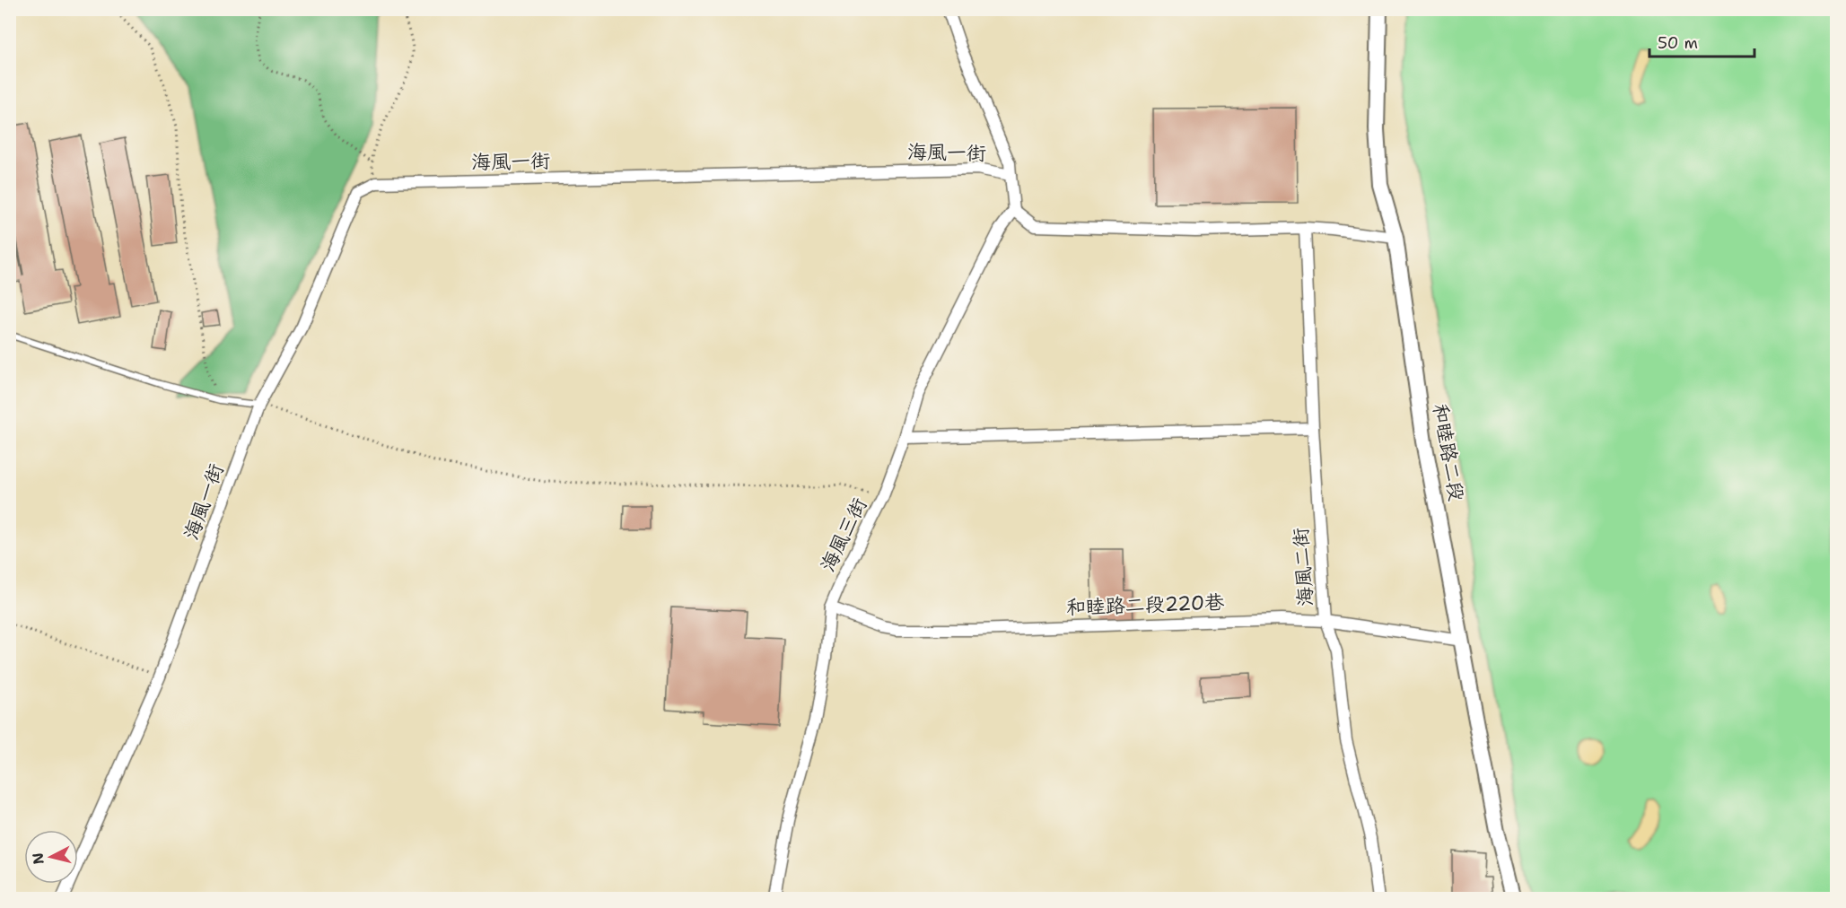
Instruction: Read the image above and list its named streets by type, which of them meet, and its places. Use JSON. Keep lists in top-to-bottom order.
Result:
{
  "streets": {
    "street": [
      "海風一街",
      "和睦路二段",
      "海風三街",
      "海風二街",
      "和睦路二段220巷"
    ]
  },
  "crossings": [
    ["海風一街", "海風三街"],
    ["和睦路二段", "和睦路二段220巷"],
    ["海風三街", "和睦路二段220巷"],
    ["海風二街", "和睦路二段220巷"]
  ],
  "scale_bar": "50 m",
  "north": "left"
}
